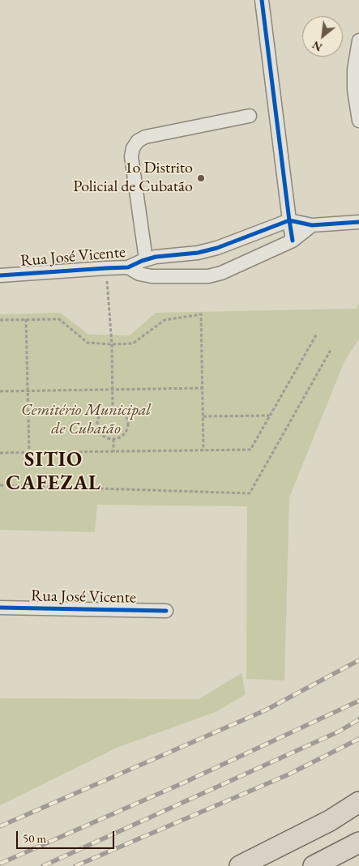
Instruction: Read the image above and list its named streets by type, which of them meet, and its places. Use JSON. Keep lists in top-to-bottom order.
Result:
{
  "streets": {
    "street": ["Rua José Vicente"]
  },
  "districts": ["SITIO CAFEZAL"],
  "parks": ["Cemitério Municipal de Cubatão"],
  "places": ["1o Distrito Policial de Cubatão"],
  "scale_bar": "50 m",
  "north": "bottom left"
}
